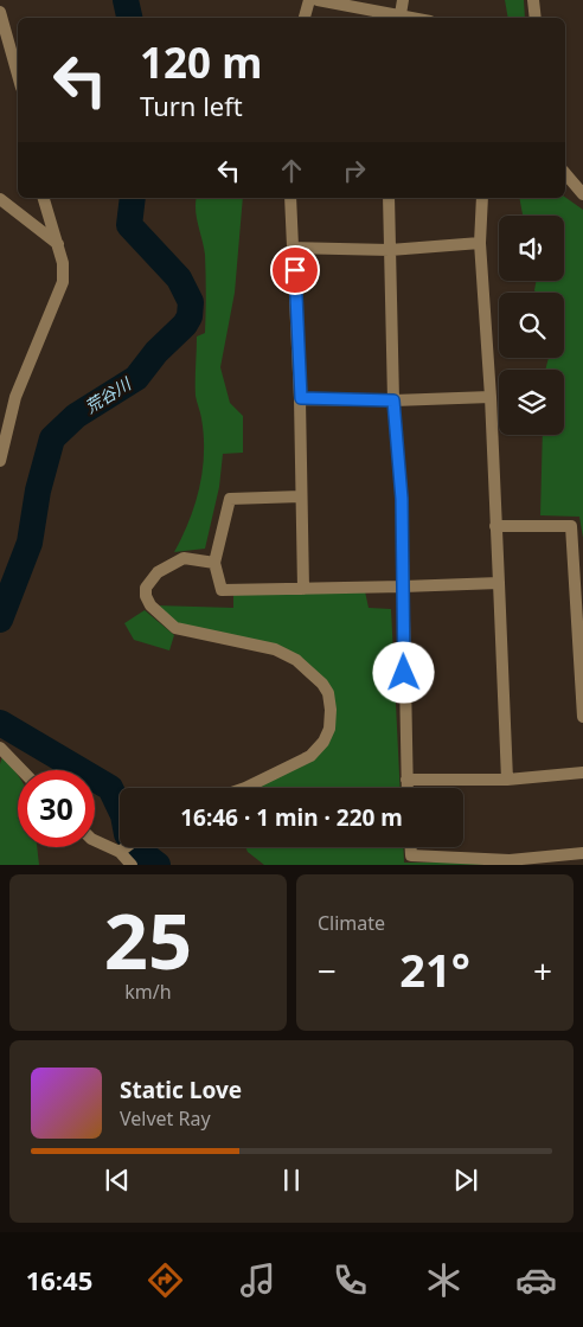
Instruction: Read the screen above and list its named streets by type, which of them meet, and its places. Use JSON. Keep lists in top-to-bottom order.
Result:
{
  "water": ["荒谷川"],
  "page": {
    "turn": ["120 m", "Turn left"],
    "limit": "30",
    "trip": "16:46 · 1 min · 220 m",
    "tile": [
      ["25", "km/h"],
      "Climate"
    ],
    "heat": ["−", "21°", "+"],
    "song": ["Static Love", "Velvet Ray"],
    "tabs": "16:45"
  }
}
